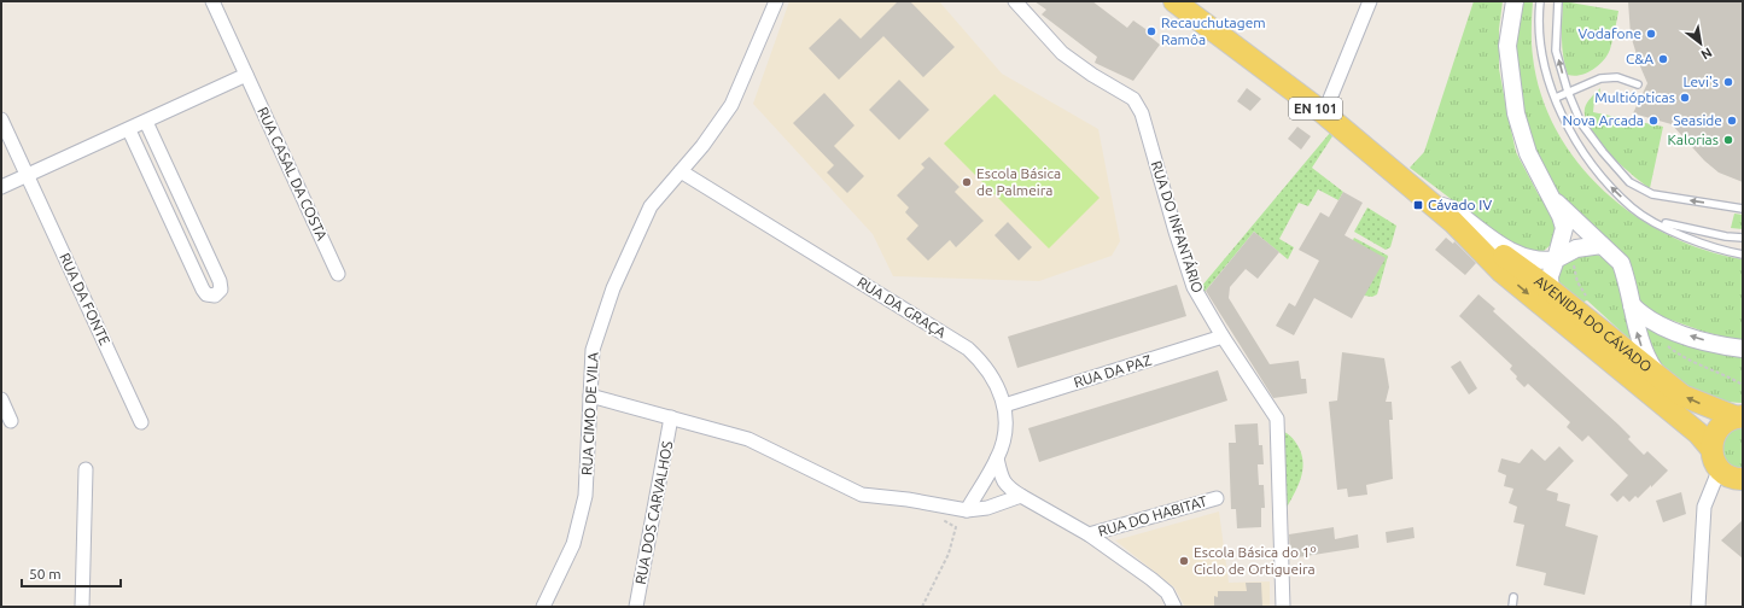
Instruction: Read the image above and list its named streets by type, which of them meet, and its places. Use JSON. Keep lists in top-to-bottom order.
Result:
{
  "streets": {
    "main road": ["EN 101", "AVENIDA DO CÁVADO"],
    "street": [
      "RUA CASAL DA COSTA",
      "RUA DO INFANTÁRIO",
      "RUA DA FONTE",
      "RUA DA GRAÇA",
      "RUA DA PAZ",
      "RUA CIMO DE VILA",
      "RUA DOS CARVALHOS",
      "RUA DO HABITAT"
    ]
  },
  "crossings": [
    ["RUA DO INFANTÁRIO", "RUA DA PAZ"],
    ["RUA DA GRAÇA", "RUA DA PAZ"],
    ["RUA DA GRAÇA", "RUA CIMO DE VILA"]
  ],
  "places": {
    "other": [
      "Recauchutagem Ramôa",
      "Vodafone",
      "C&A",
      "Levi's",
      "Multiópticas",
      "Nova Arcada",
      "Seaside",
      "Kalorias",
      "Escola Básica de Palmeira",
      "Escola Básica do 1º Ciclo de Ortigueira"
    ],
    "transit": ["Cávado IV"]
  },
  "scale_bar": "50 m",
  "north": "bottom right"
}
